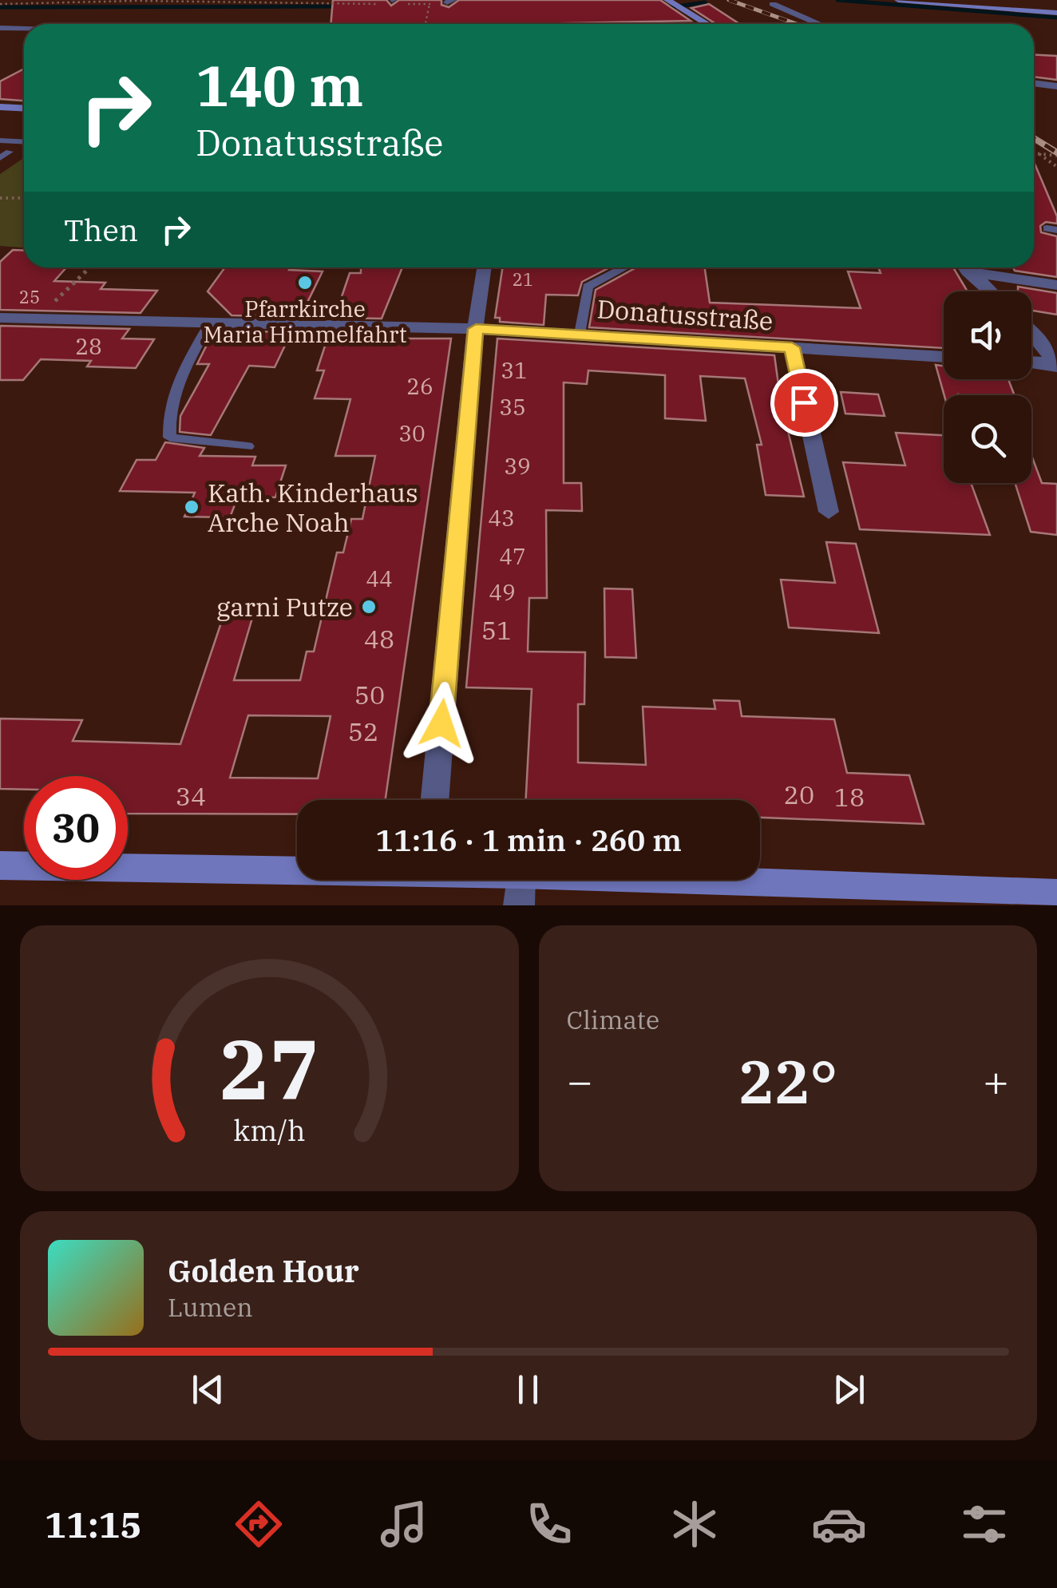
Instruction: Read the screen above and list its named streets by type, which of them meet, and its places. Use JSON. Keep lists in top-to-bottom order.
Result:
{
  "streets": {
    "street": ["Donatusstraße"]
  },
  "places": ["Pfarrkirche Maria Himmelfahrt", "Kath. Kinderhaus Arche Noah", "garni Putze"],
  "house_numbers": [
    "21",
    "25",
    "28",
    "31",
    "26",
    "35",
    "30",
    "39",
    "43",
    "47",
    "44",
    "49",
    "51",
    "48",
    "50",
    "52",
    "20",
    "34",
    "18"
  ],
  "page": {
    "turn": ["140 m", "Donatusstraße"],
    "then": "Then",
    "limit": "30",
    "trip": "11:16 · 1 min · 260 m",
    "tile": "Climate",
    "heat": ["−", "22°", "+"],
    "song": ["Golden Hour", "Lumen"],
    "tabs": "11:15",
    "gauge": ["27", "km/h"]
  }
}
